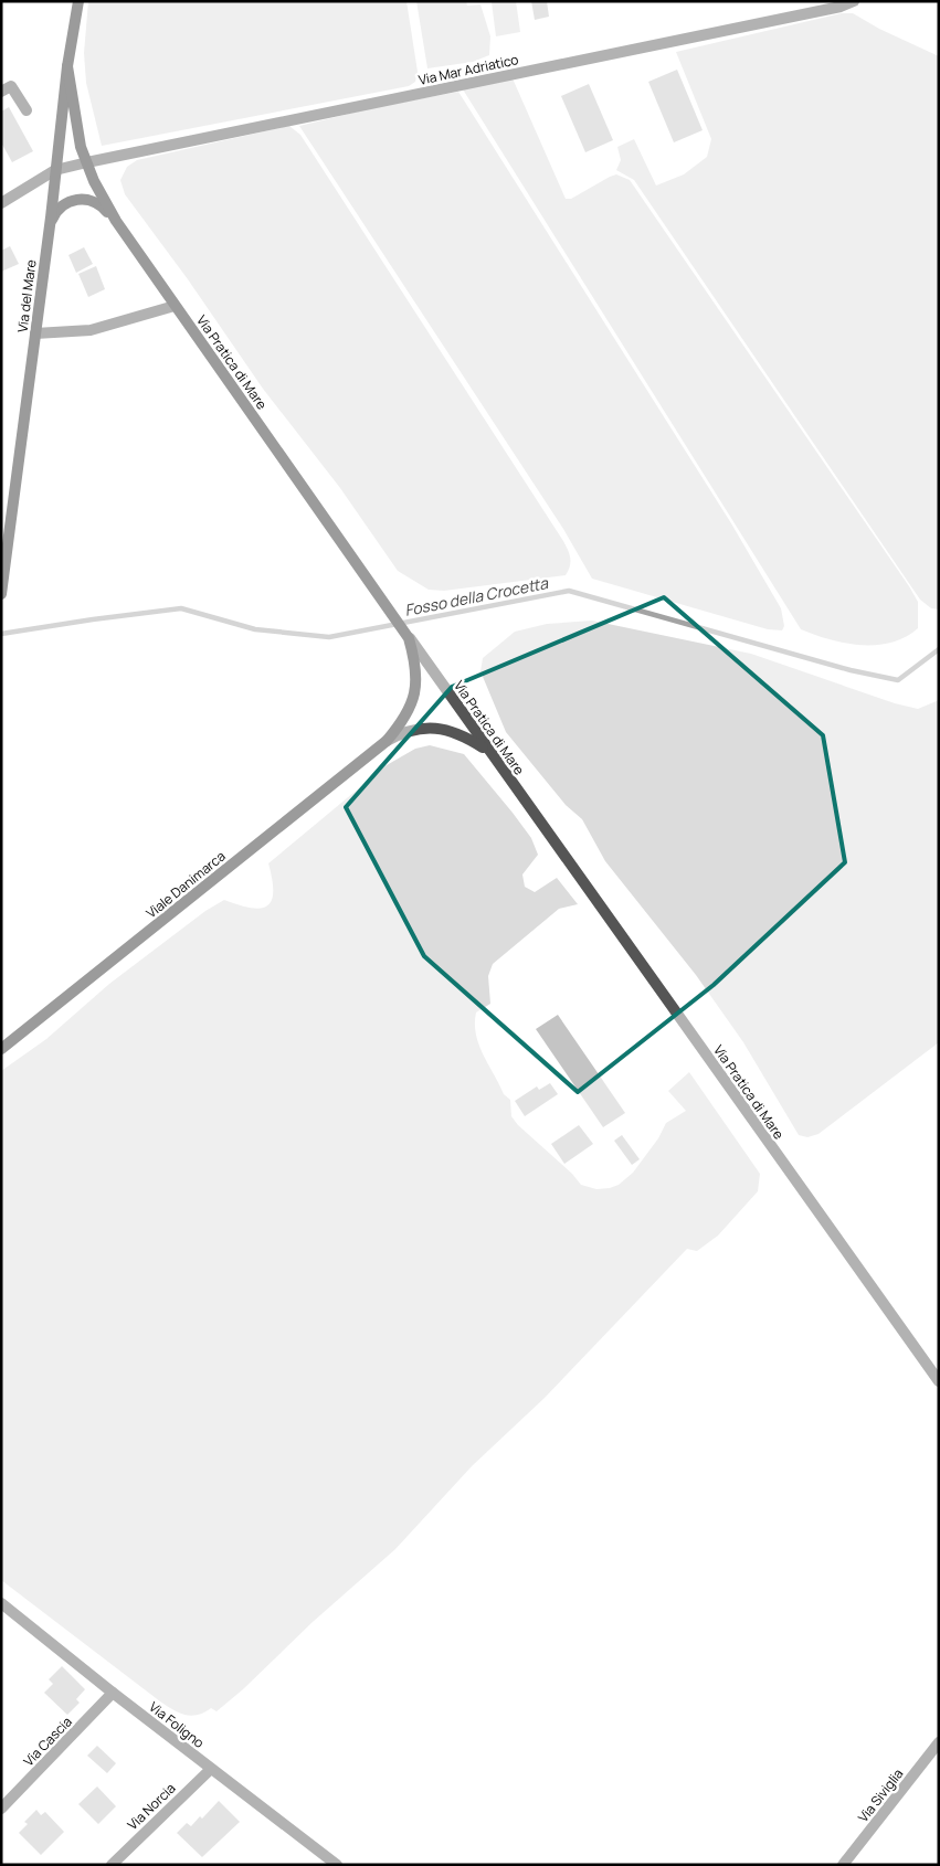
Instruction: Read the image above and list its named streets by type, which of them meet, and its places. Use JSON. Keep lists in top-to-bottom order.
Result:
{
  "streets": {
    "main road": ["Via del Mare", "Via Pratica di Mare", "Viale Danimarca"],
    "street": [
      "Via Mar Adriatico",
      "Via Foligno",
      "Via Cascia",
      "Via Siviglia",
      "Via Norcia"
    ]
  },
  "crossings": [
    ["Via Mar Adriatico", "Via del Mare"],
    ["Via Mar Adriatico", "Via Pratica di Mare"],
    ["Via del Mare", "Via Pratica di Mare"],
    ["Via Pratica di Mare", "Viale Danimarca"],
    ["Via Foligno", "Via Cascia"],
    ["Via Foligno", "Via Norcia"]
  ],
  "water": ["Fosso della Crocetta"]
}
